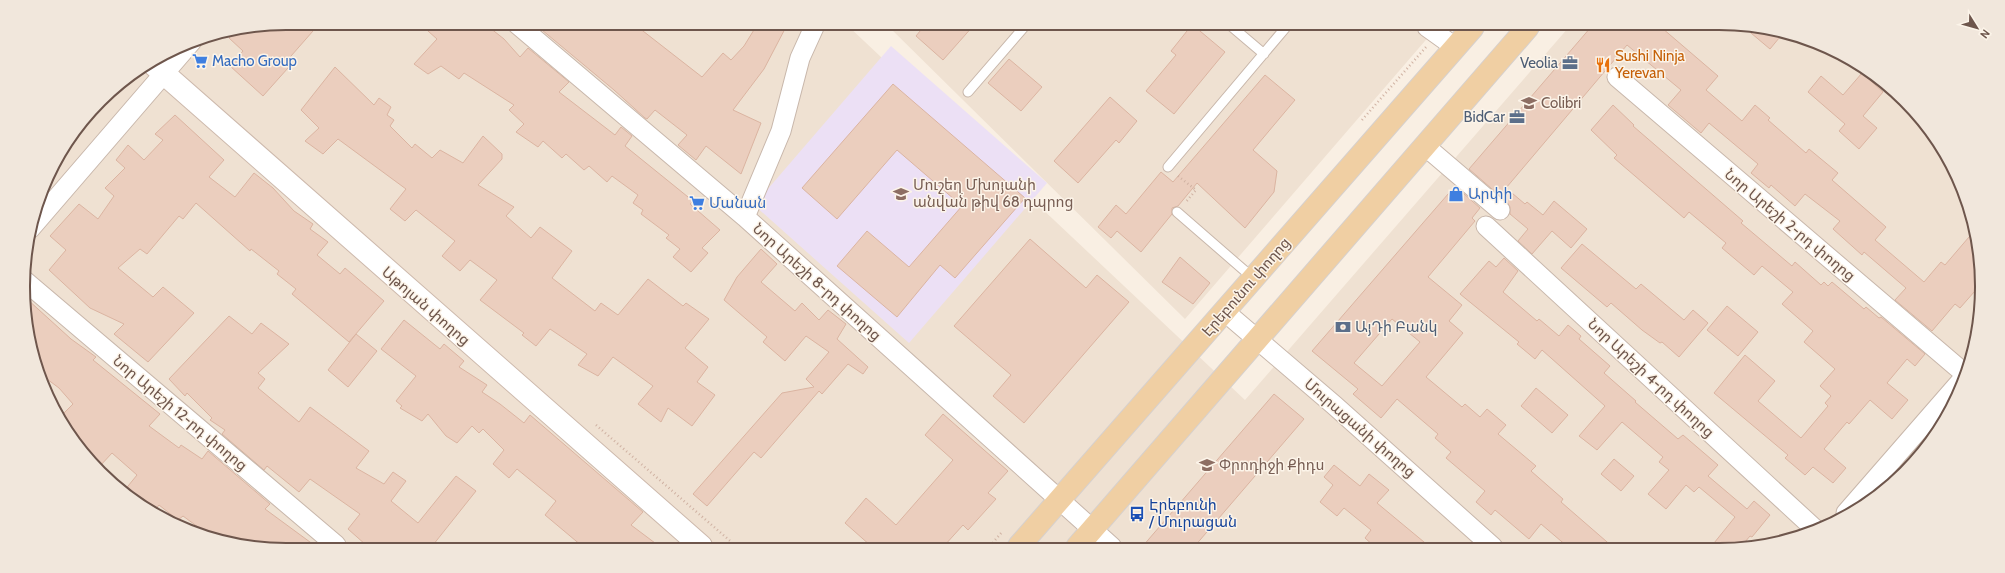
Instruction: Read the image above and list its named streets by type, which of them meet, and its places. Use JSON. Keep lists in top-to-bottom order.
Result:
{
  "streets": {
    "main road": ["Էրեբունու փողոց", "Աթոյան փողոց"],
    "street": [
      "Նոր Արեշի 2-րդ փողոց",
      "Նոր Արեշի 8-րդ փողոց",
      "Նոր Արեշի 4-րդ փողոց",
      "Նոր Արեշի 12-րդ փողոց",
      "Մուրացանի փողոց"
    ]
  },
  "crossings": [
    ["Նոր Արեշի 8-րդ փողոց", "Էրեբունու փողոց"],
    ["Էրեբունու փողոց", "Մուրացանի փողոց"]
  ],
  "places": {
    "supermarket": ["Macho Group", "Մանան"],
    "office": ["Veolia", "BidCar"],
    "restaurant": ["Sushi Ninja Yerevan"],
    "school or university": ["Colibri", "Մուշեղ Մխոյանի անվան թիվ 68 դպրոց", "Փրոդիջի Քիդս"],
    "shop": ["Արփի"],
    "bank": ["ԱյԴի Բանկ"],
    "bus stop": ["Էրեբունի / Մուրացան"]
  },
  "north": "bottom right"
}
